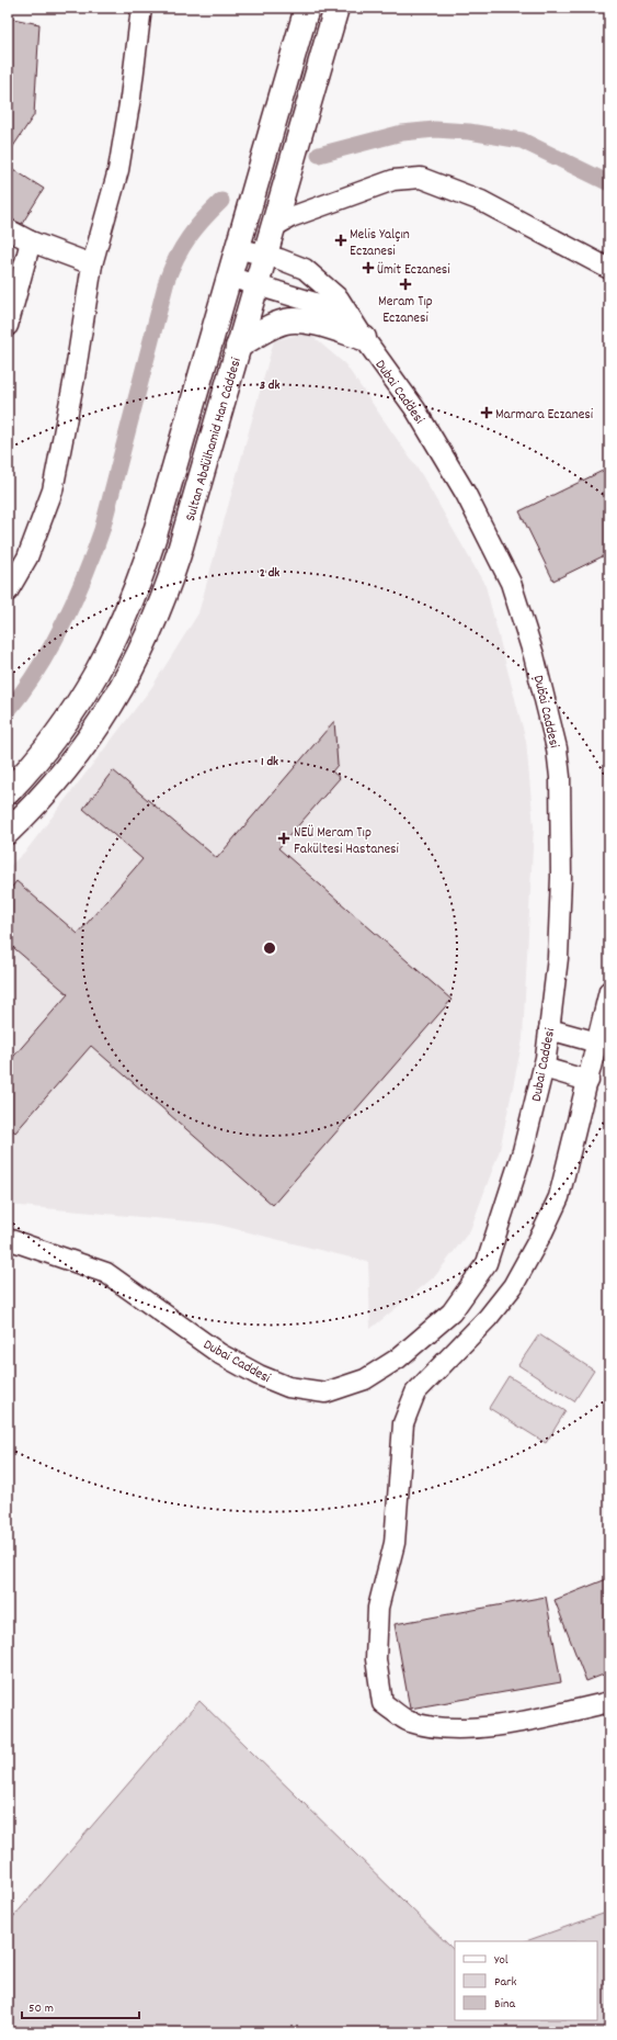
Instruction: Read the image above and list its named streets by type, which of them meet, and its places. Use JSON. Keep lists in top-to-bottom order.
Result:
{
  "streets": {
    "main road": ["Sultan Abdülhamid Han Caddesi"],
    "street": ["Dubai Caddesi"]
  },
  "crossings": [
    ["Dubai Caddesi", "Sultan Abdülhamid Han Caddesi"]
  ],
  "places": {
    "health": [
      "Melis Yalçın Eczanesi",
      "Ümit Eczanesi",
      "Meram Tıp Eczanesi",
      "Marmara Eczanesi",
      "NEÜ Meram Tıp Fakültesi Hastanesi"
    ]
  },
  "legend": ["Yol", "Park", "Bina"],
  "scale_bar": "50 m",
  "rings": ["3 dk", "2 dk", "1 dk"]
}
